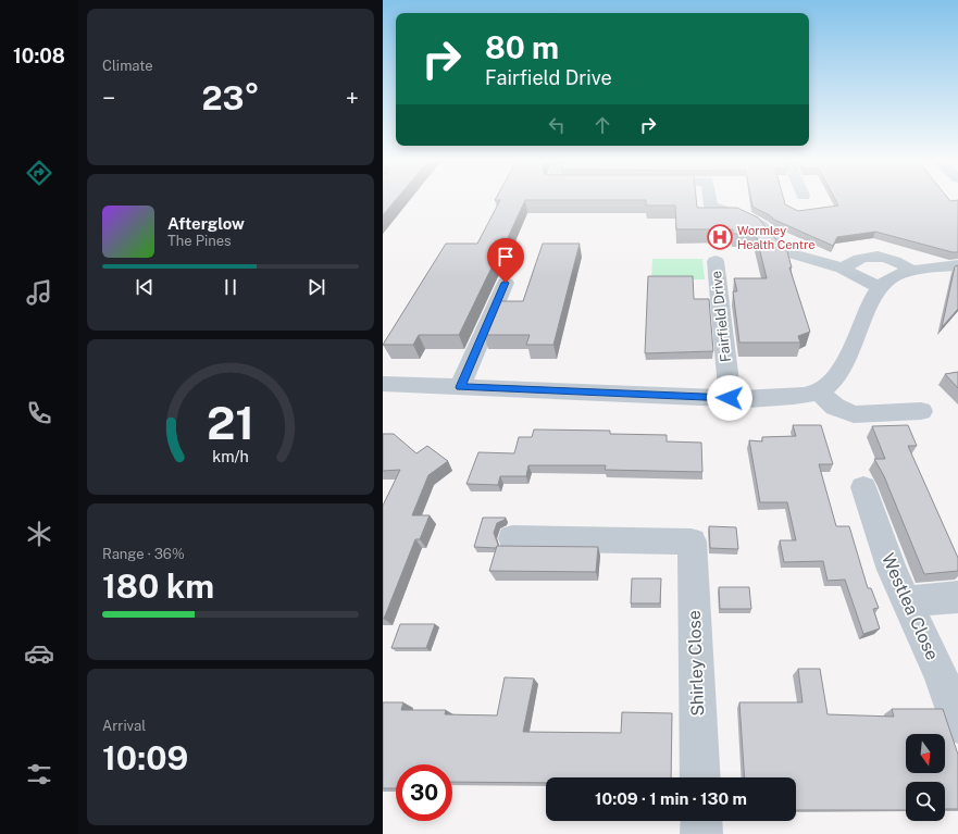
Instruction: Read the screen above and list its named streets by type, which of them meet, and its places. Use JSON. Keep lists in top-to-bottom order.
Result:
{
  "streets": {
    "street": ["Fairfield Drive", "Westlea Close", "Shirley Close"]
  },
  "places": {
    "hospital": ["Wormley Health Centre"]
  },
  "north": "bottom",
  "page": {
    "tabs": "10:08",
    "tile": [
      "Climate",
      ["Range · 36%", "180 km"],
      ["Arrival", "10:09"]
    ],
    "turn": ["80 m", "Fairfield Drive"],
    "heat": ["−", "23°", "+"],
    "song": ["Afterglow", "The Pines"],
    "limit": "30",
    "trip": "10:09 · 1 min · 130 m",
    "gauge": ["21", "km/h"]
  }
}
